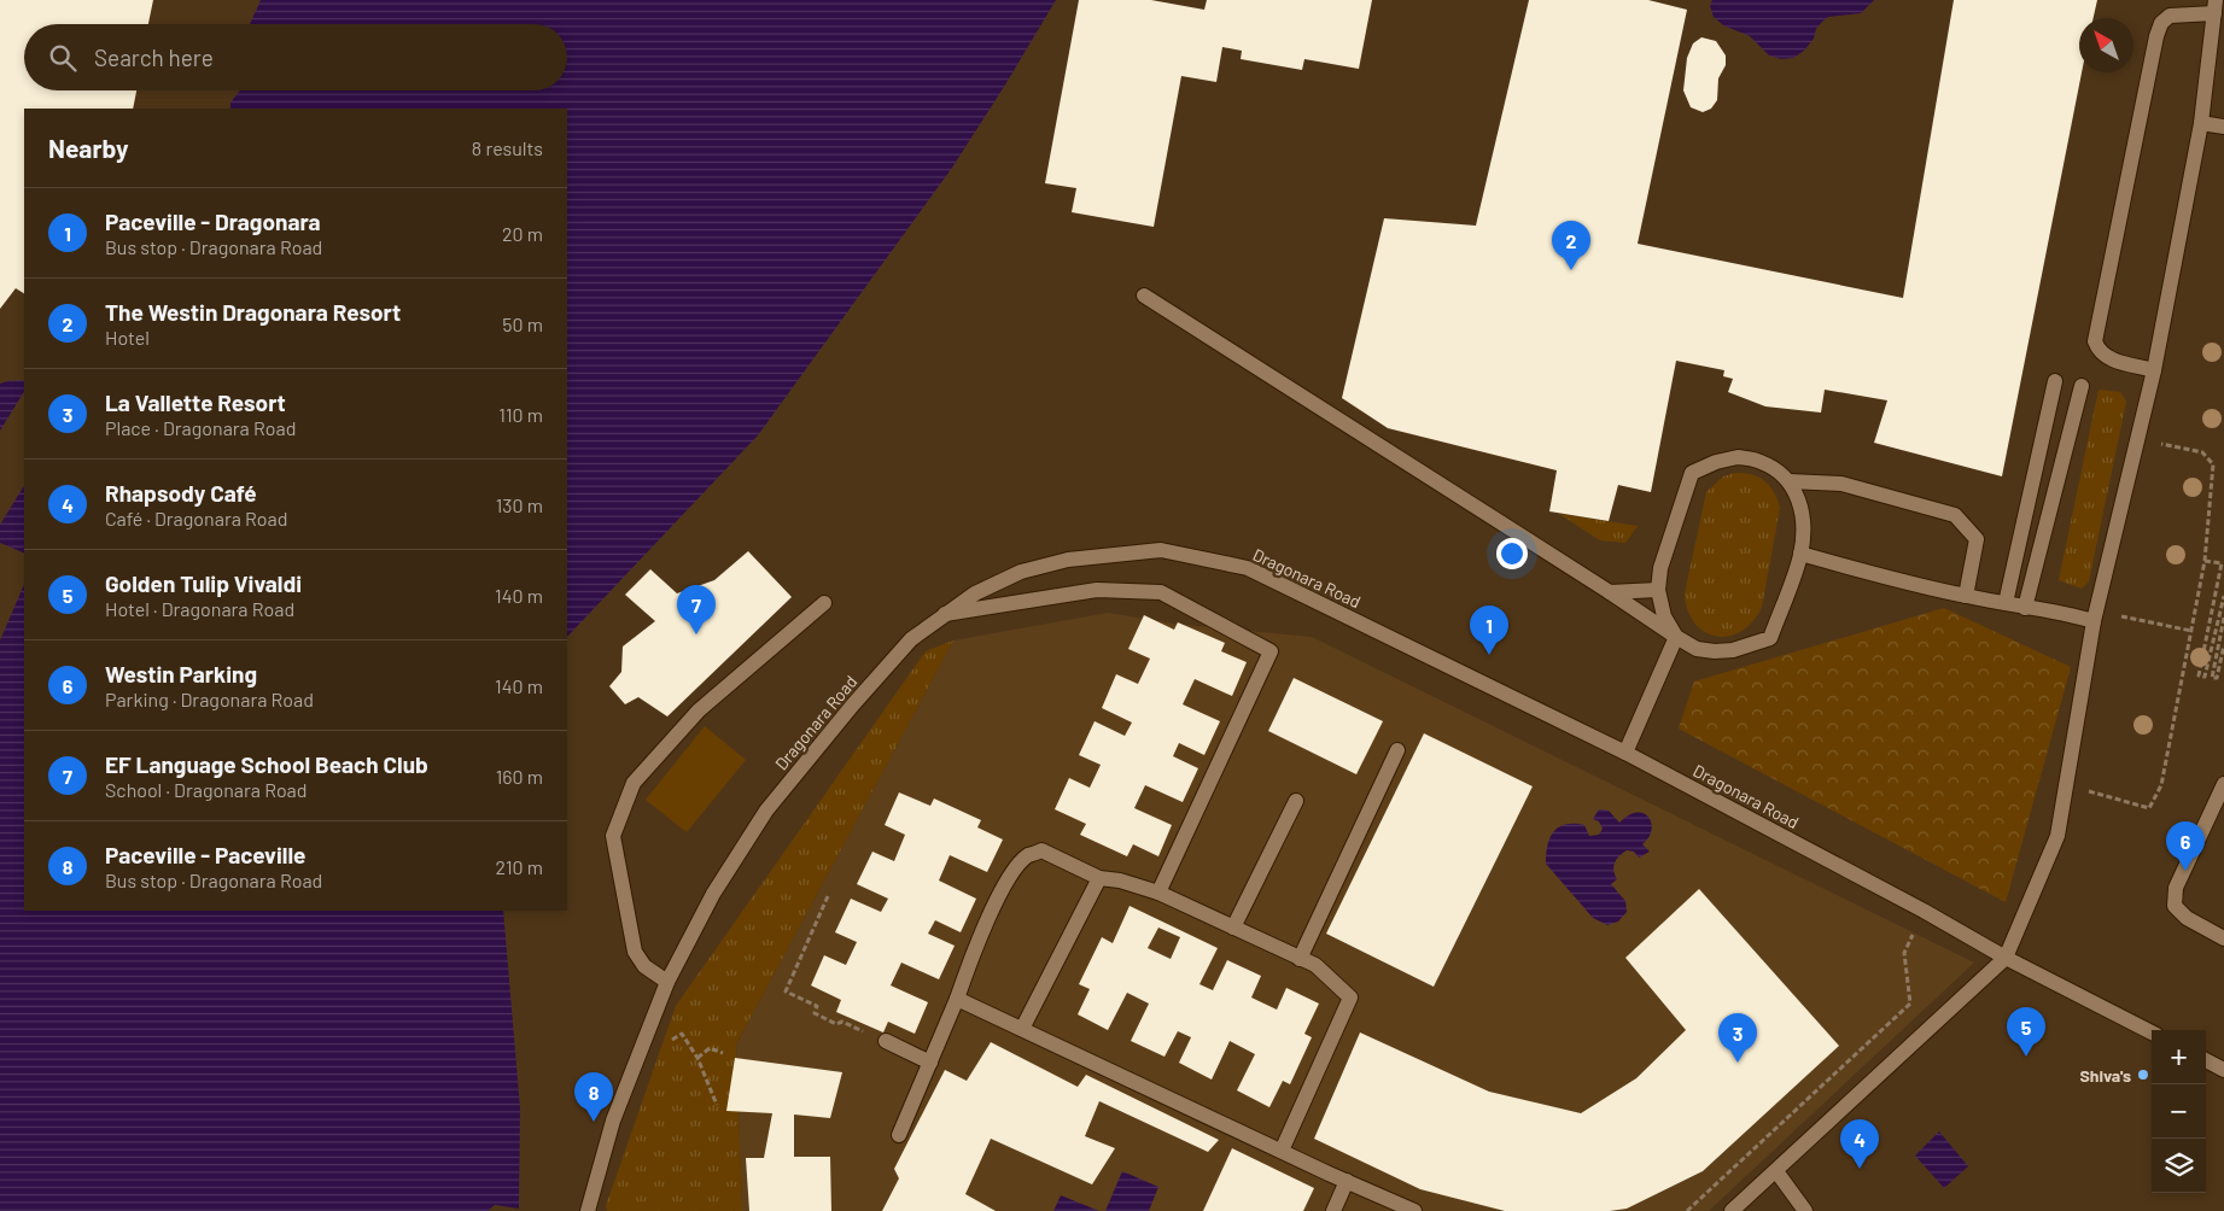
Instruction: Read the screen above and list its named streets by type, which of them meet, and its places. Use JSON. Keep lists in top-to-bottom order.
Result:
{
  "streets": {
    "street": ["Dragonara Road"]
  },
  "places": ["Shiva's"],
  "north": "top left",
  "page": {
    "search": "Search here",
    "heading": ["Nearby", "8 results"],
    "list": [
      {
        "mark": "1",
        "name": "Paceville - Dragonara",
        "note": "Bus stop · Dragonara Road",
        "value": "20 m"
      },
      {
        "mark": "2",
        "name": "The Westin Dragonara Resort",
        "note": "Hotel",
        "value": "50 m"
      },
      {
        "mark": "3",
        "name": "La Vallette Resort",
        "note": "Place · Dragonara Road",
        "value": "110 m"
      },
      {
        "mark": "4",
        "name": "Rhapsody Café",
        "note": "Café · Dragonara Road",
        "value": "130 m"
      },
      {
        "mark": "5",
        "name": "Golden Tulip Vivaldi",
        "note": "Hotel · Dragonara Road",
        "value": "140 m"
      },
      {
        "mark": "6",
        "name": "Westin Parking",
        "note": "Parking · Dragonara Road",
        "value": "140 m"
      },
      {
        "mark": "7",
        "name": "EF Language School Beach Club",
        "note": "School · Dragonara Road",
        "value": "160 m"
      },
      {
        "mark": "8",
        "name": "Paceville - Paceville",
        "note": "Bus stop · Dragonara Road",
        "value": "210 m"
      }
    ],
    "pins": [
      "2",
      "7",
      "1",
      "6",
      "5",
      "3",
      "8",
      "4"
    ],
    "map_buttons": ["+", "−"]
  }
}
